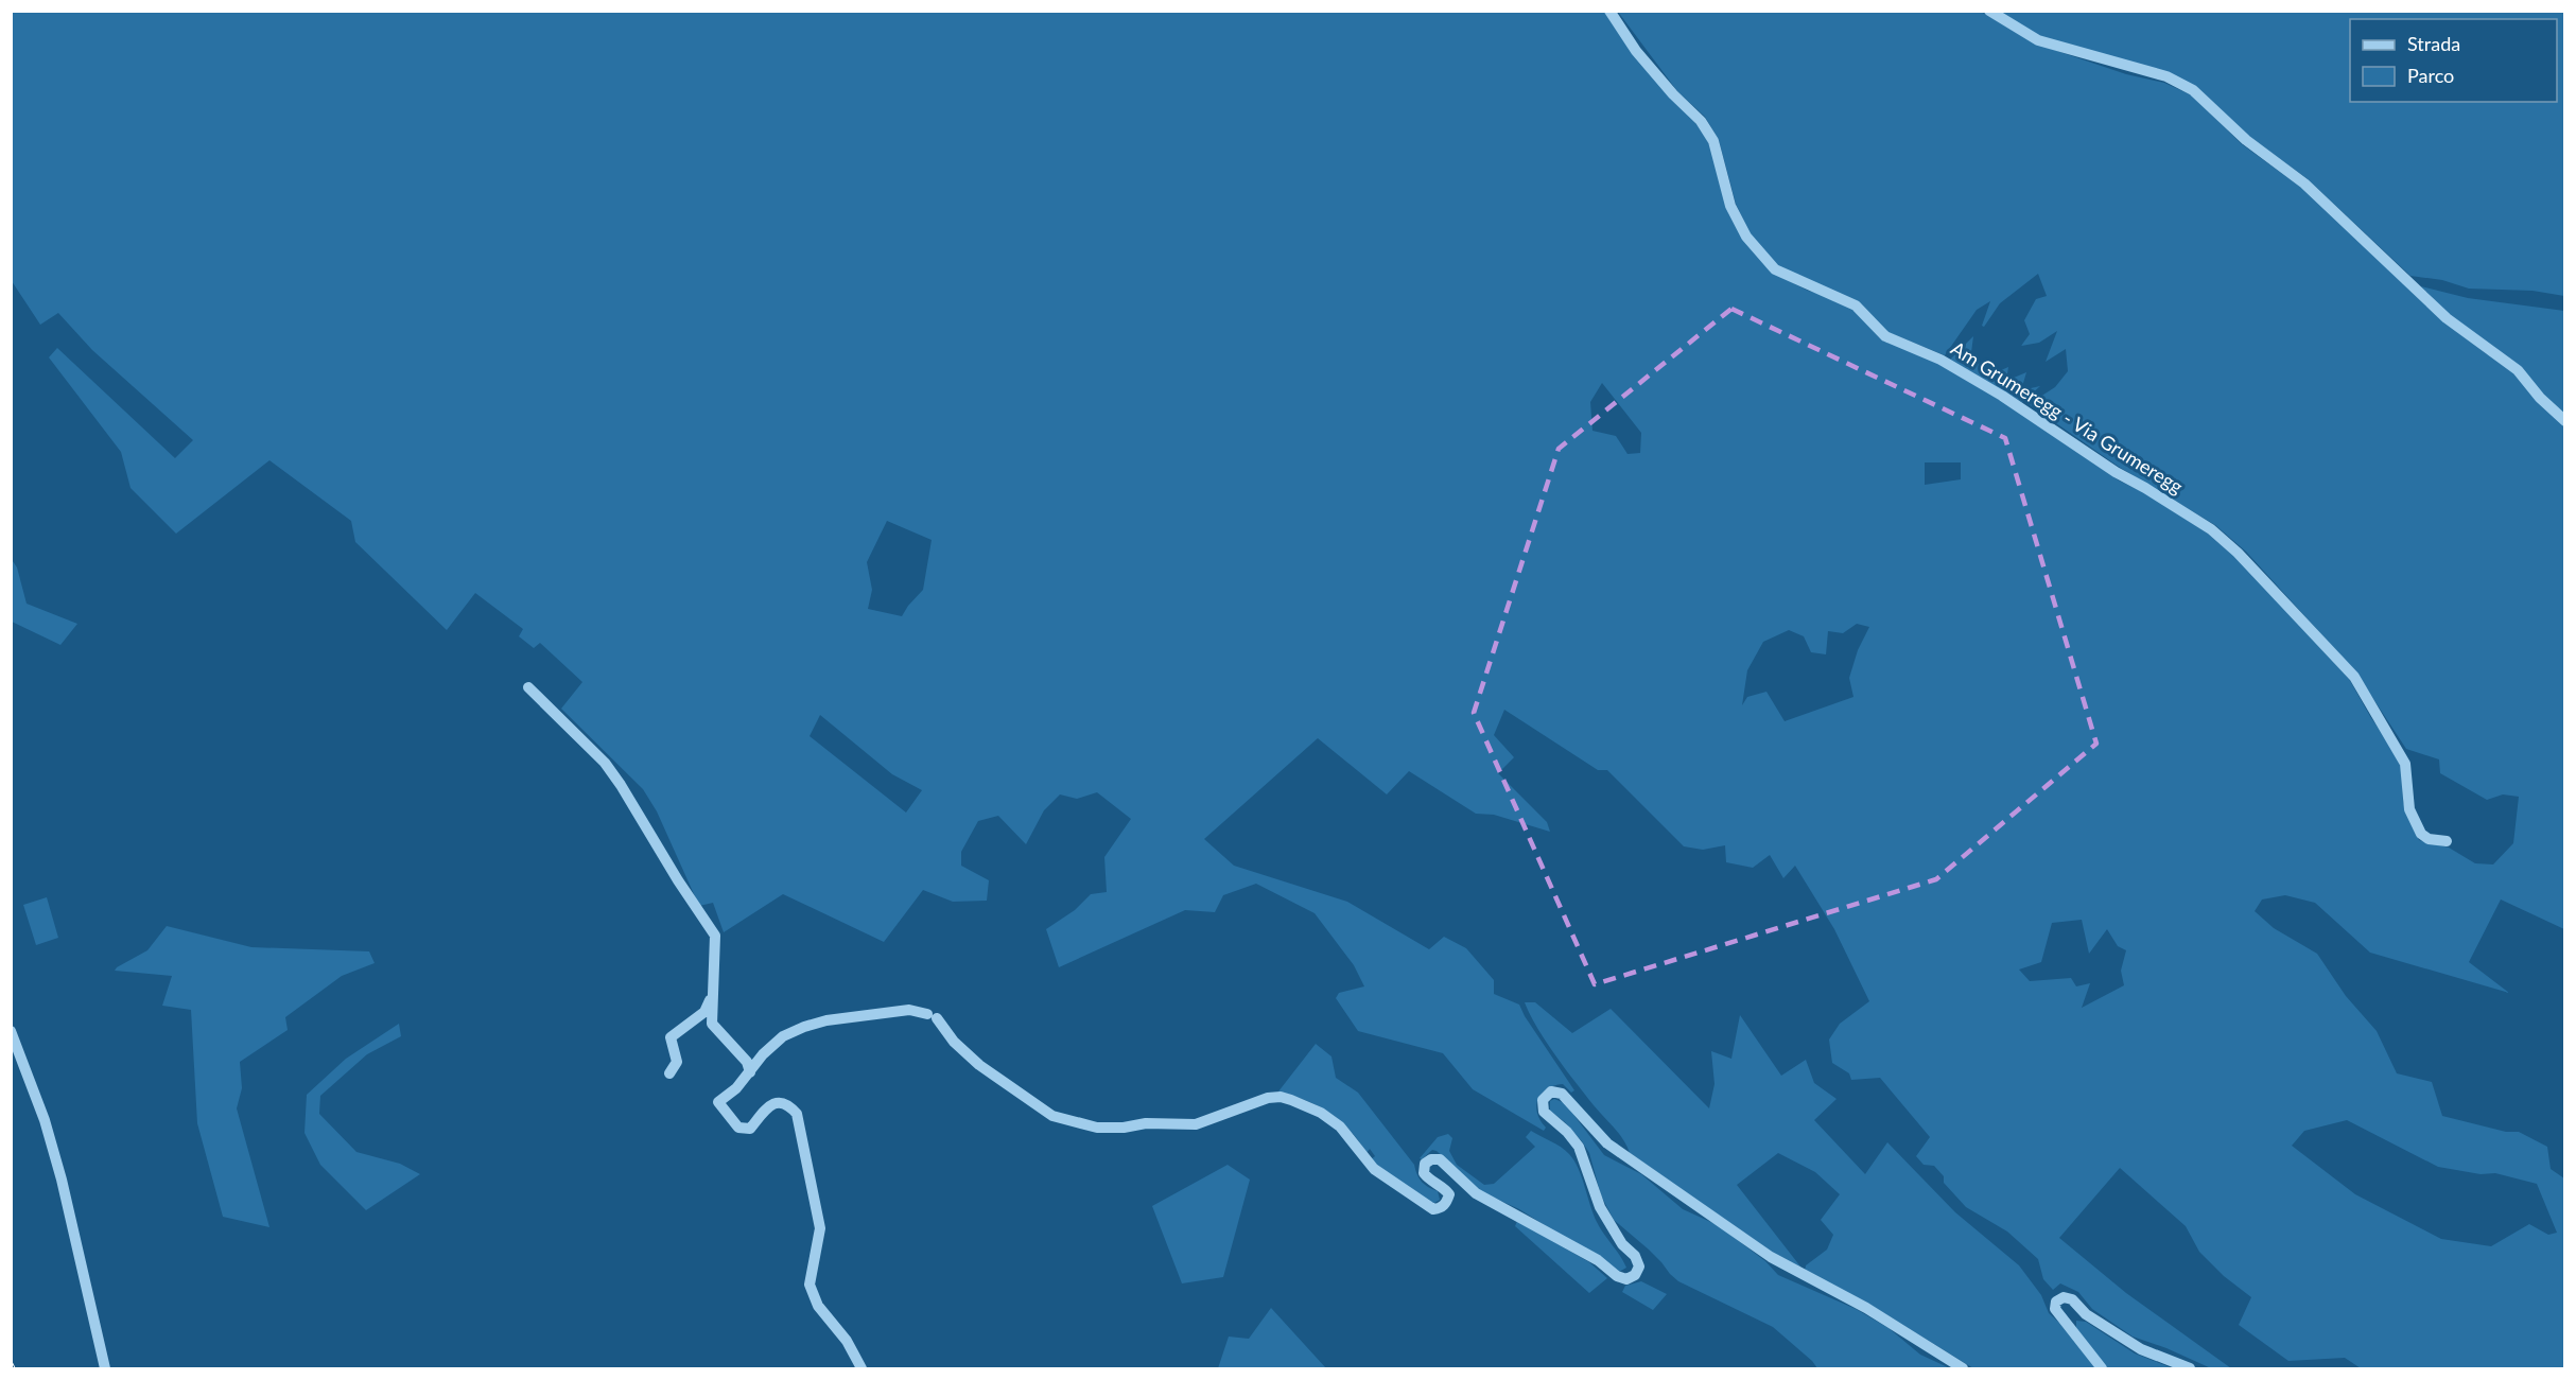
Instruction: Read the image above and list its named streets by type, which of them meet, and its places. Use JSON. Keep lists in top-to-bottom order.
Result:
{
  "streets": {
    "street": ["Am Grumeregg - Via Grumeregg"]
  },
  "legend": ["Strada", "Parco"]
}
